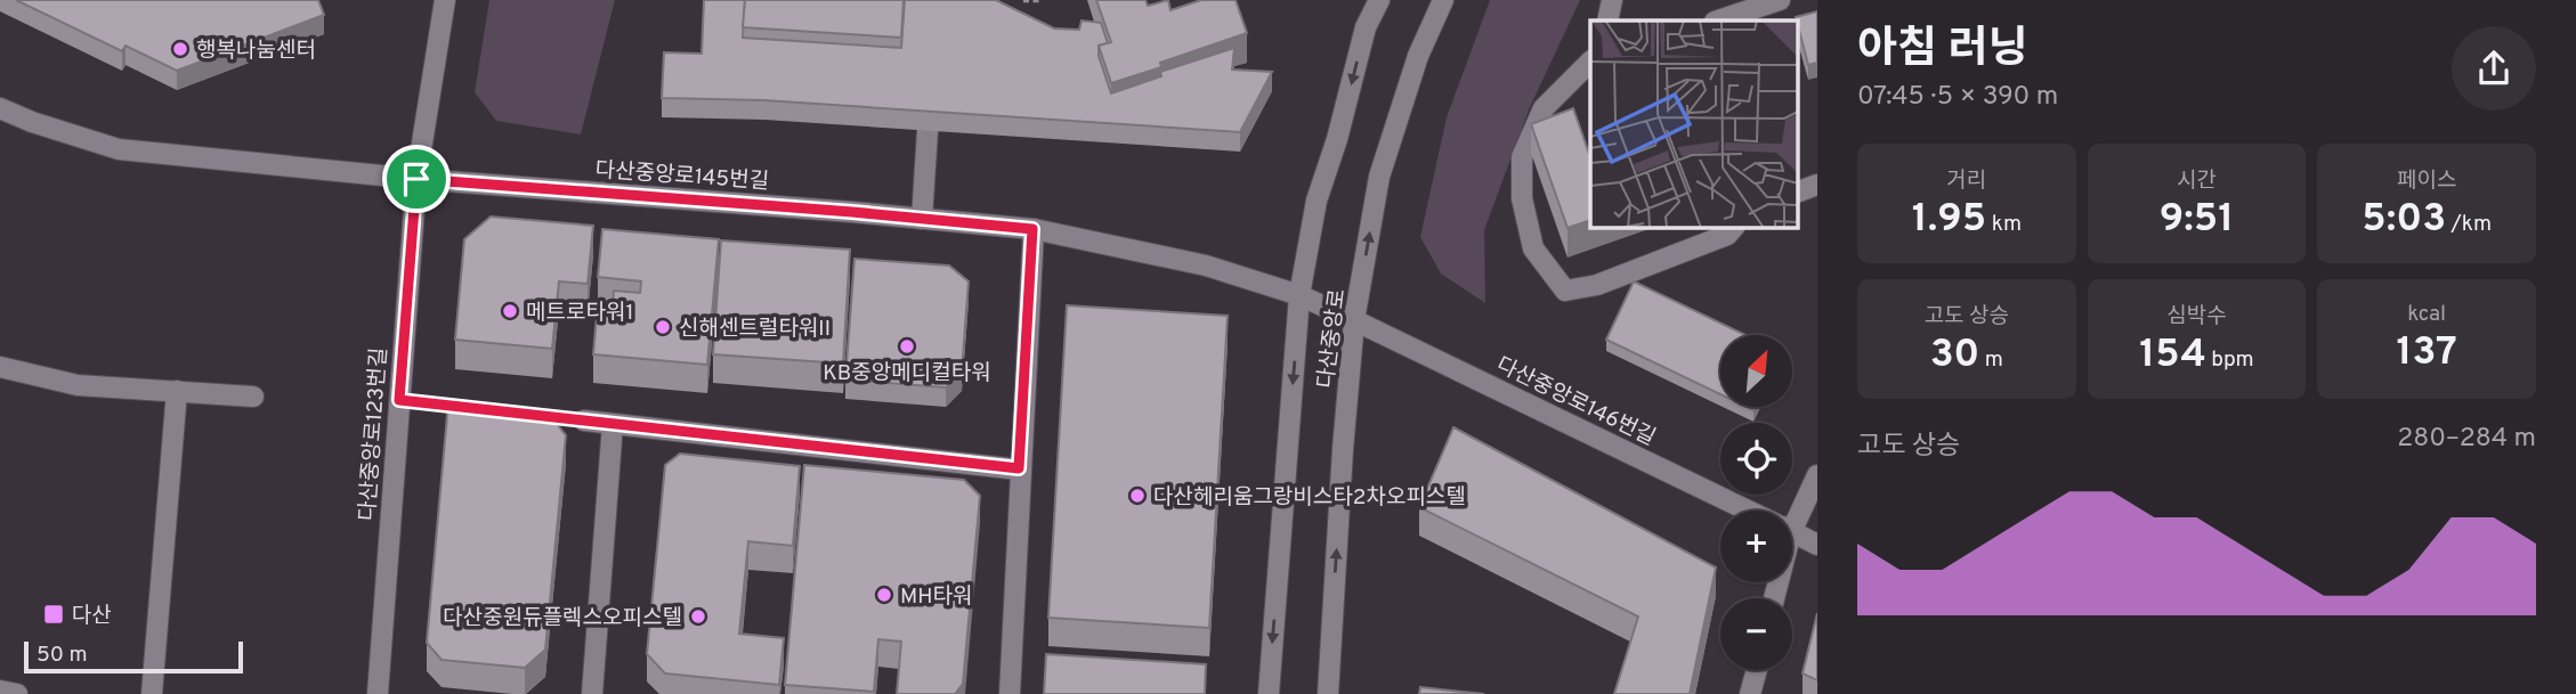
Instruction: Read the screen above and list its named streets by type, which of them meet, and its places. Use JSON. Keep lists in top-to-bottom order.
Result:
{
  "streets": {
    "street": [
      "다산중앙로145번길",
      "다산중앙로",
      "다산중앙로146번길",
      "다산중앙로123번길"
    ]
  },
  "crossings": [
    ["다산중앙로145번길", "다산중앙로"],
    ["다산중앙로145번길", "다산중앙로146번길"],
    ["다산중앙로145번길", "다산중앙로123번길"],
    ["다산중앙로", "다산중앙로146번길"]
  ],
  "places": {
    "other": [
      "행복나눔센터",
      "메트로타워1",
      "신해센트럴타워II",
      "KB중앙메디컬타워",
      "다산헤리움그랑비스타2차오피스텔",
      "MH타워",
      "다산중원듀플렉스오피스텔"
    ],
    "transit": ["다산"]
  },
  "scale_bar": "50 m",
  "north": "top right",
  "page": {
    "heading": ["아침 러닝", "07:45 · 5 × 390 m"],
    "stats": [
      ["거리", "1.95 km"],
      ["시간", "9:51"],
      ["페이스", "5:03 /km"],
      ["고도 상승", "30 m"],
      ["심박수", "154 bpm"],
      ["kcal", "137"]
    ],
    "map_buttons": ["+", "−"],
    "chart": ["고도 상승", "280–284 m"],
    "scale": "50 m"
  }
}
